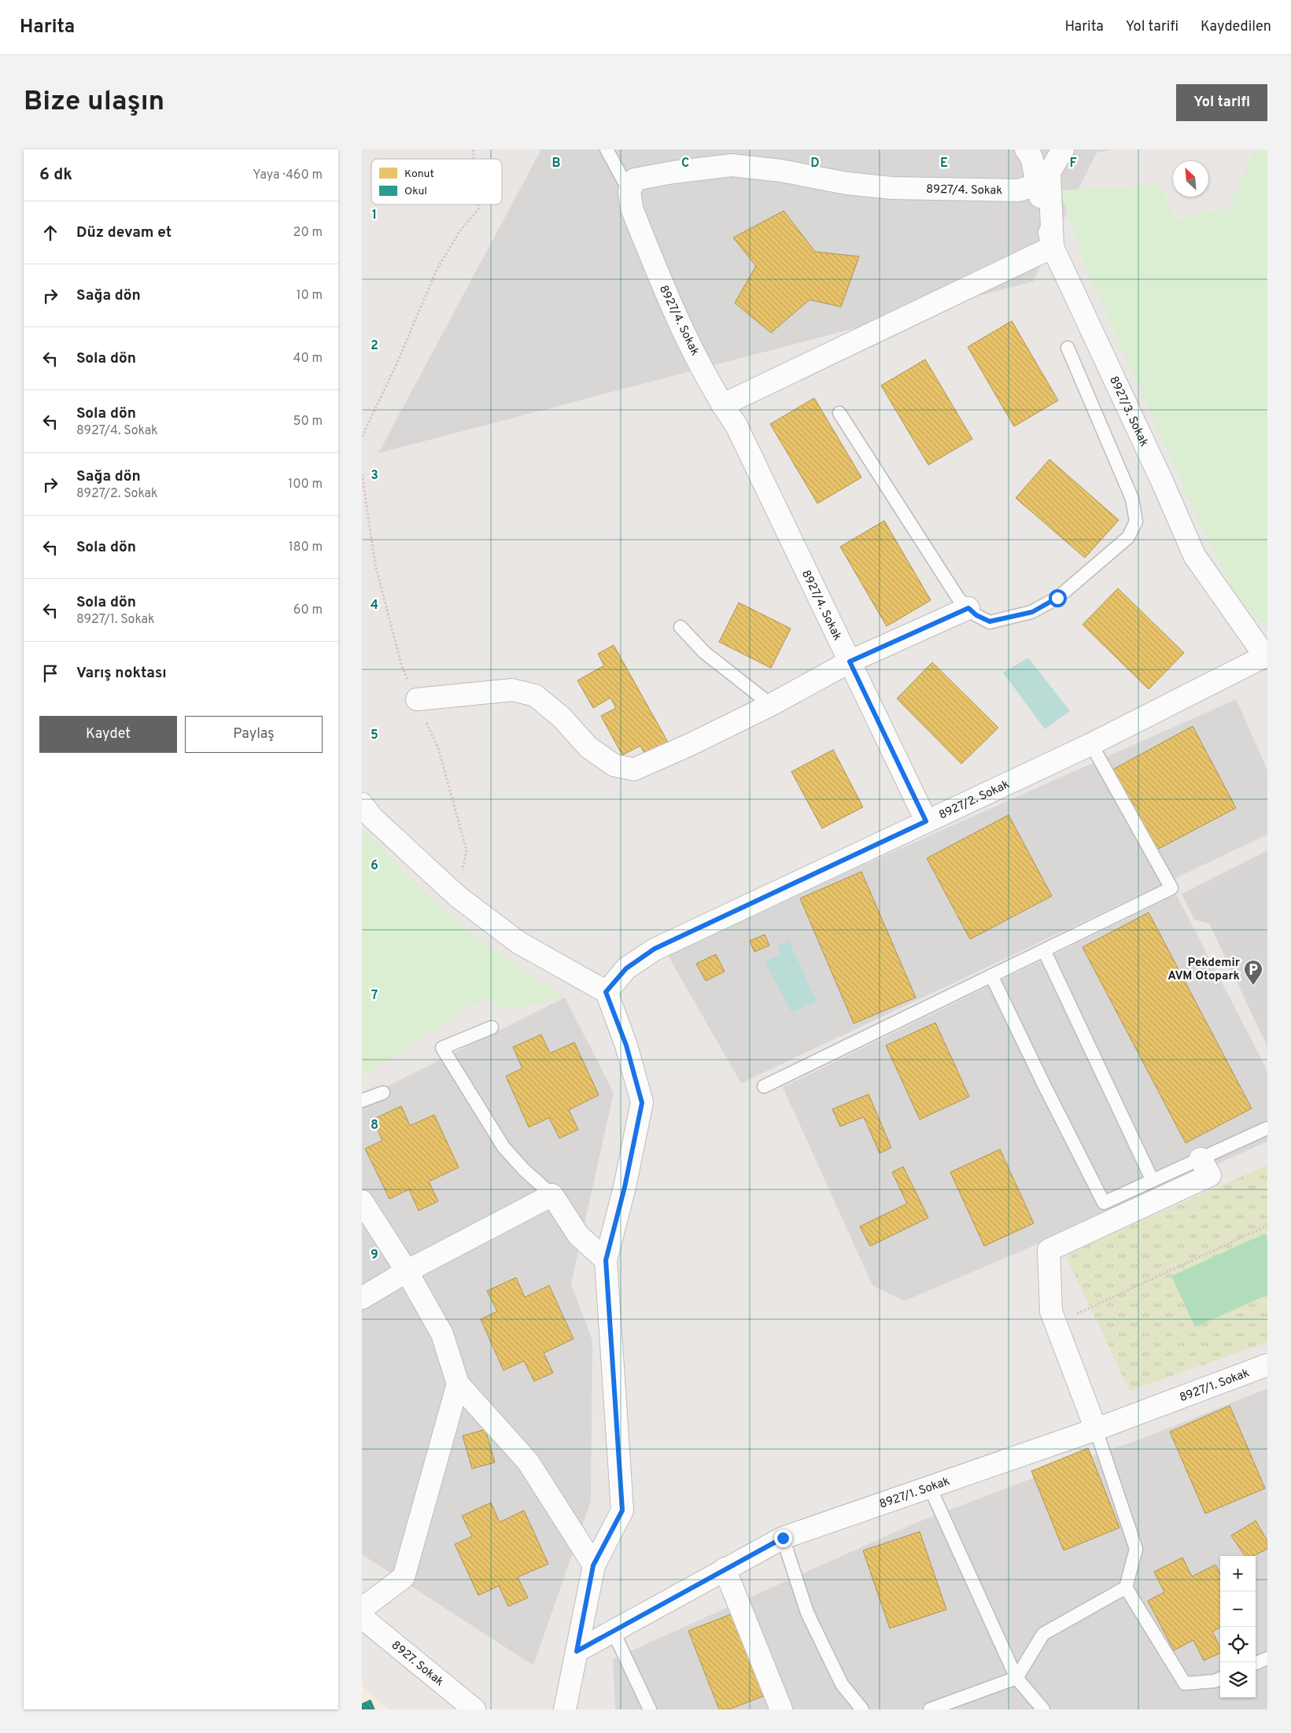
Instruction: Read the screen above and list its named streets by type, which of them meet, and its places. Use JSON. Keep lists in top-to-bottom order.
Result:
{
  "streets": {
    "street": [
      "8927/4. Sokak",
      "8927/3. Sokak",
      "8927/2. Sokak",
      "8927/1. Sokak",
      "8927. Sokak"
    ]
  },
  "crossings": [
    ["8927/4. Sokak", "8927/2. Sokak"],
    ["8927/3. Sokak", "8927/2. Sokak"]
  ],
  "places": {
    "parking": ["Pekdemir AVM Otopark"]
  },
  "legend": ["Konut", "Okul"],
  "north": "top left",
  "page": {
    "header": "Harita",
    "nav": ["Harita", "Yol tarifi", "Kaydedilen"],
    "buttons": [
      "Yol tarifi",
      ["Kaydet", "Paylaş"]
    ],
    "title": "Bize ulaşın",
    "heading": ["6 dk", "Yaya · 460 m"],
    "list": [
      ["Düz devam et", "20 m"],
      ["Sağa dön", "10 m"],
      ["Sola dön", "40 m"],
      ["Sola dön", "8927/4. Sokak", "50 m"],
      ["Sağa dön", "8927/2. Sokak", "100 m"],
      ["Sola dön", "180 m"],
      ["Sola dön", "8927/1. Sokak", "60 m"],
      "Varış noktası"
    ],
    "map_buttons": ["+", "−"]
  },
  "grid": {
    "columns": [
      "B",
      "C",
      "D",
      "E",
      "F"
    ],
    "rows": [
      "1",
      "2",
      "3",
      "4",
      "5",
      "6",
      "7",
      "8",
      "9"
    ]
  }
}
